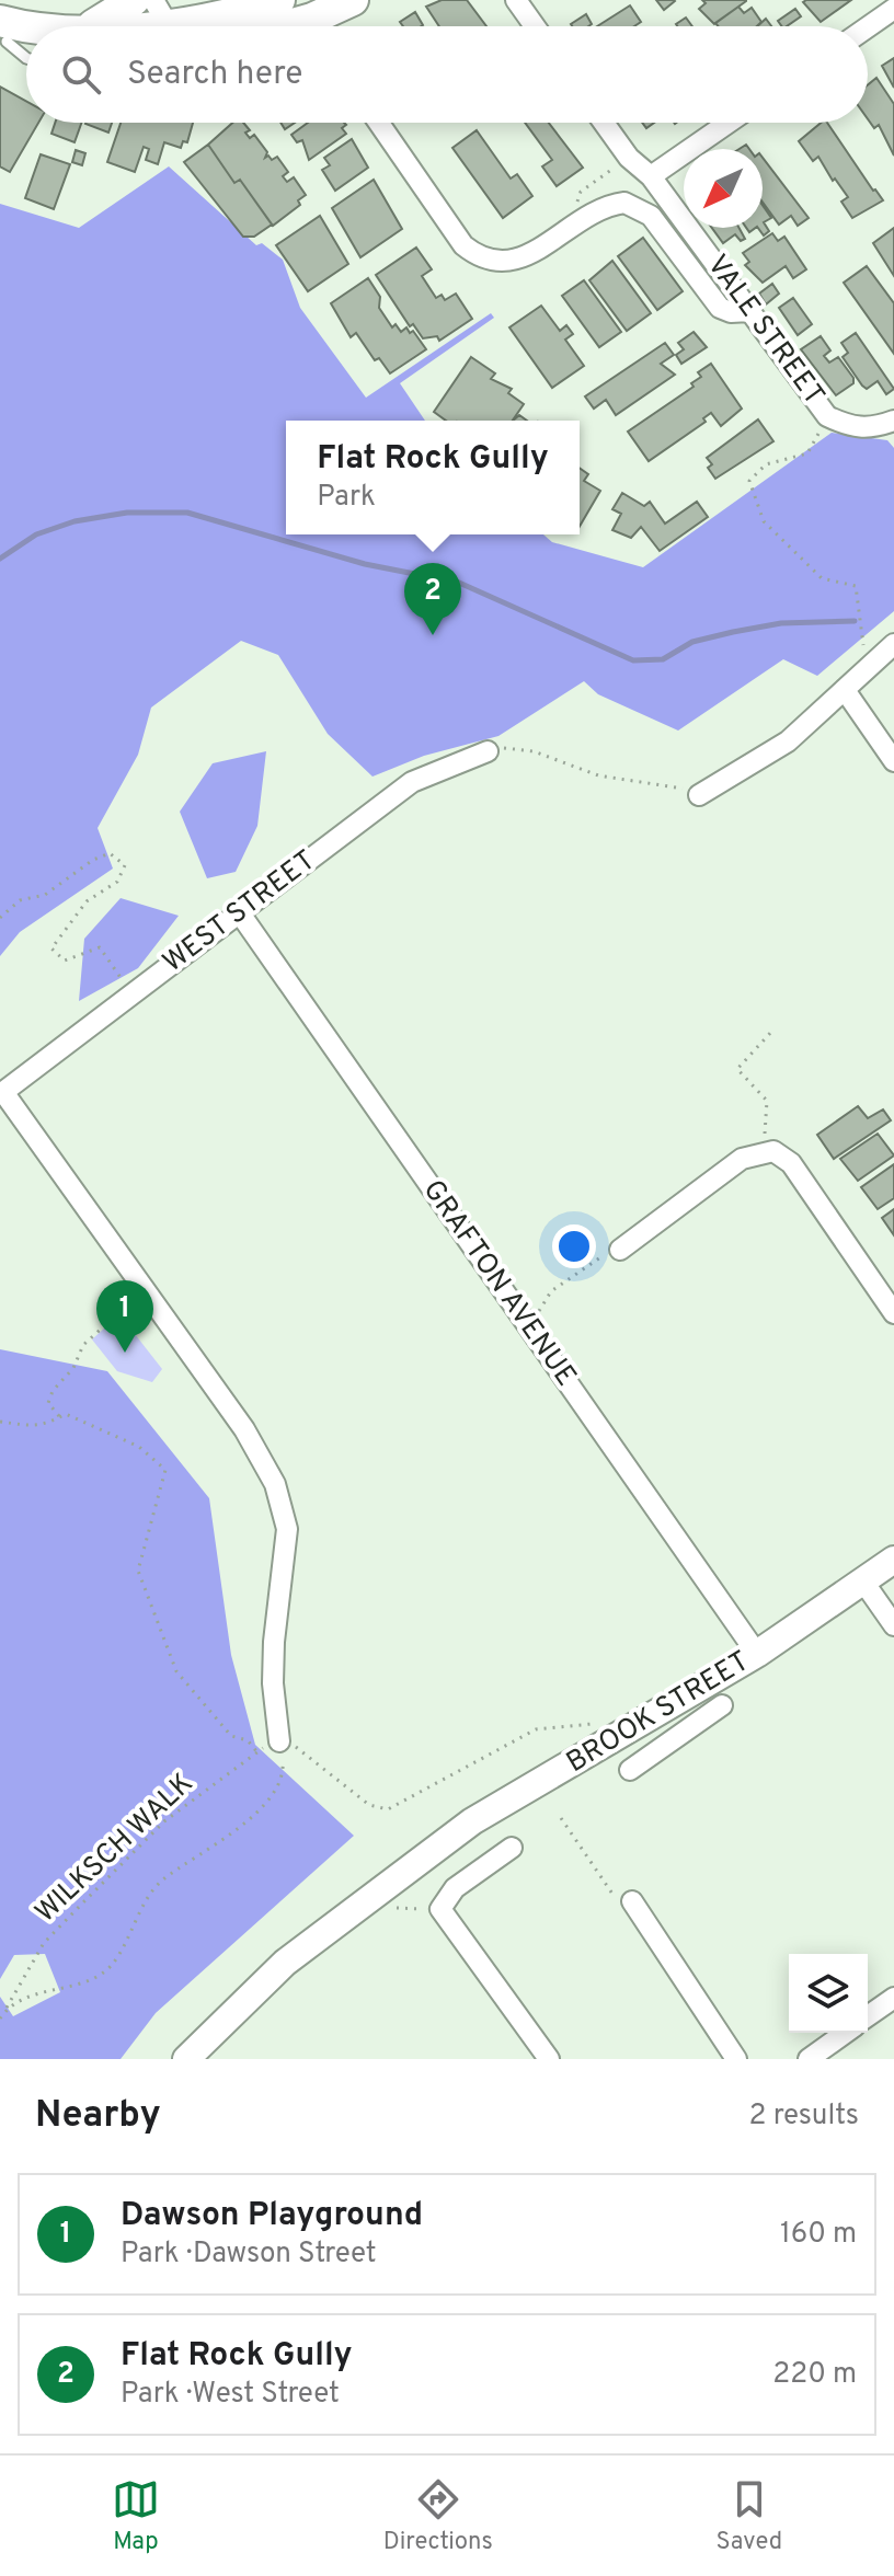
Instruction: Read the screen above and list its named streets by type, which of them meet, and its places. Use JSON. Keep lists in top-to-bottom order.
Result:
{
  "streets": {
    "main road": ["BROOK STREET"],
    "street": ["VALE STREET", "WEST STREET", "GRAFTON AVENUE"],
    "path": ["WILKSCH WALK"]
  },
  "crossings": [
    ["WEST STREET", "GRAFTON AVENUE"],
    ["GRAFTON AVENUE", "BROOK STREET"]
  ],
  "north": "bottom left",
  "page": {
    "search": "Search here",
    "popup": ["Flat Rock Gully", "Park"],
    "pins": ["2", "1"],
    "heading": ["Nearby", "2 results"],
    "list": [
      {
        "mark": "1",
        "name": "Dawson Playground",
        "note": "Park · Dawson Street",
        "value": "160 m"
      },
      {
        "mark": "2",
        "name": "Flat Rock Gully",
        "note": "Park · West Street",
        "value": "220 m"
      }
    ],
    "nav": ["Map", "Directions", "Saved"]
  }
}
